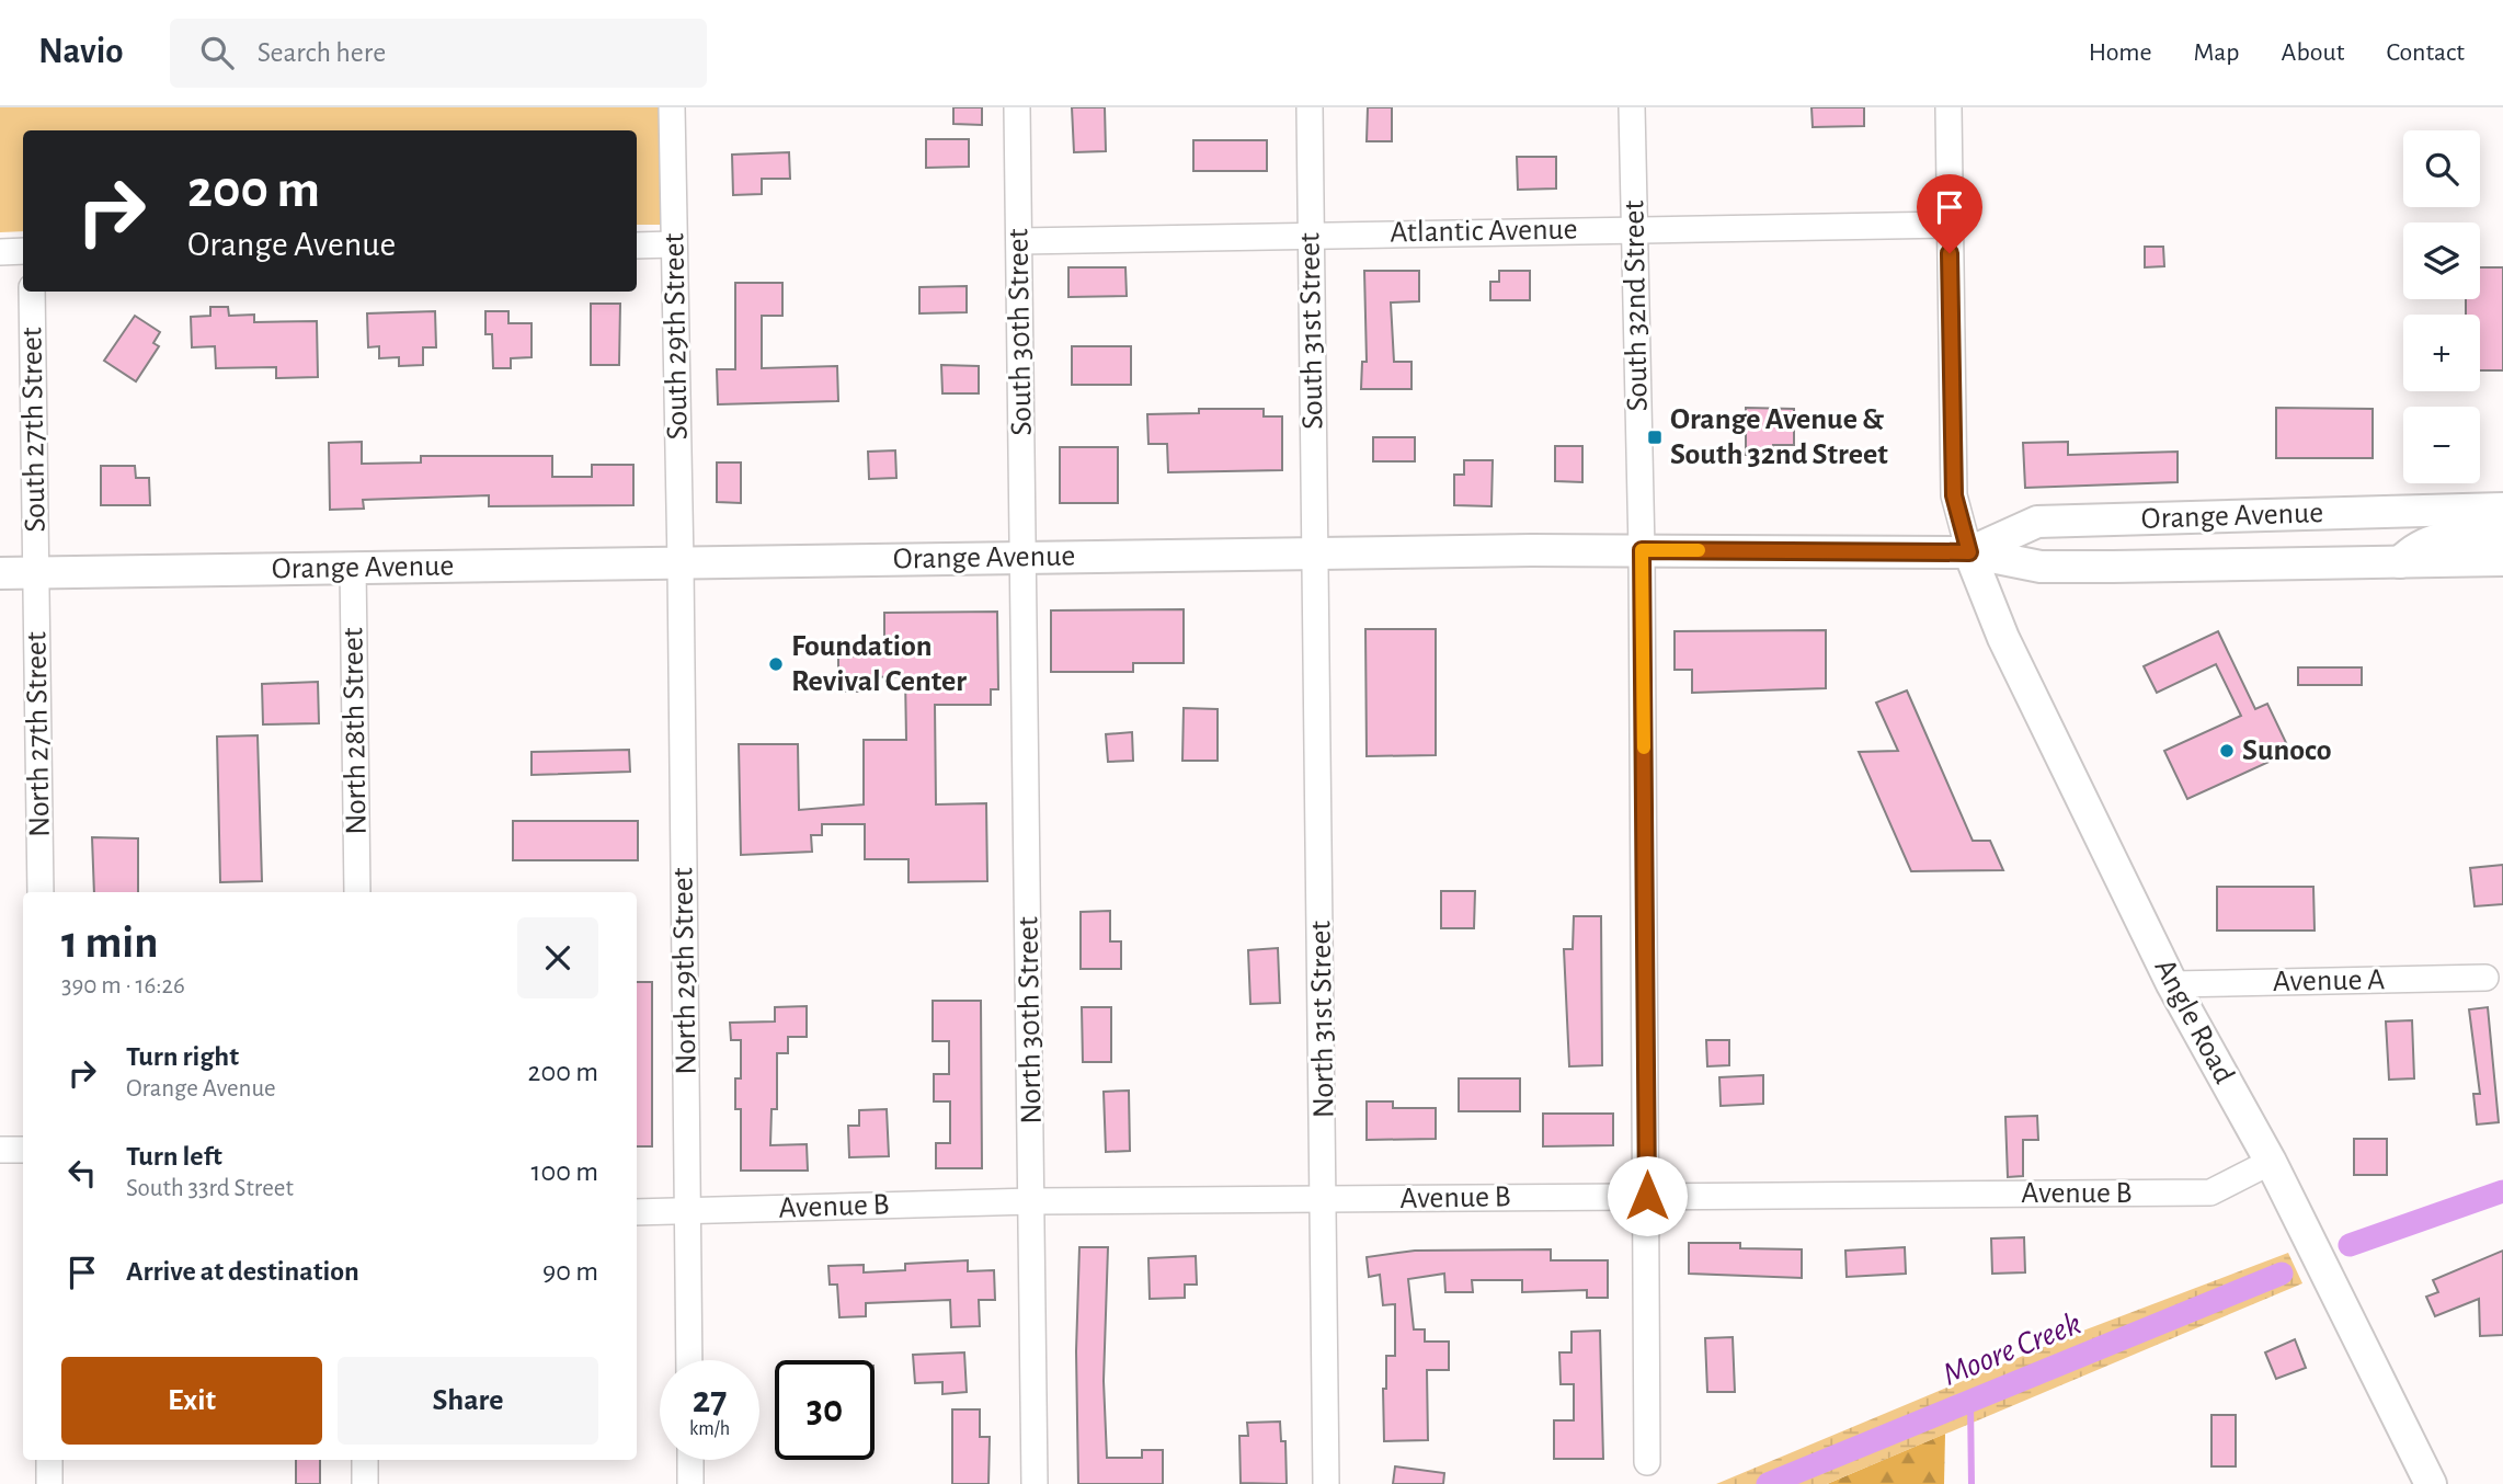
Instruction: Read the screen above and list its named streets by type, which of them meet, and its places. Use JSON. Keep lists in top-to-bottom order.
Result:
{
  "streets": {
    "main road": ["Orange Avenue", "Angle Road"],
    "street": [
      "Atlantic Avenue",
      "South 32nd Street",
      "South 31st Street",
      "South 30th Street",
      "South 29th Street",
      "South 27th Street",
      "North 28th Street",
      "North 27th Street",
      "North 29th Street",
      "Avenue A",
      "North 31st Street",
      "North 30th Street",
      "Avenue B"
    ]
  },
  "crossings": [
    ["Atlantic Avenue", "South 32nd Street"],
    ["Atlantic Avenue", "South 31st Street"],
    ["Atlantic Avenue", "South 30th Street"],
    ["South 32nd Street", "Orange Avenue"],
    ["South 32nd Street", "Avenue B"],
    ["South 31st Street", "Orange Avenue"],
    ["South 31st Street", "North 31st Street"],
    ["South 30th Street", "Orange Avenue"],
    ["South 30th Street", "North 30th Street"],
    ["South 29th Street", "Orange Avenue"],
    ["South 29th Street", "North 29th Street"],
    ["South 27th Street", "Orange Avenue"],
    ["South 27th Street", "North 27th Street"],
    ["Orange Avenue", "North 28th Street"],
    ["Orange Avenue", "North 27th Street"],
    ["Orange Avenue", "North 29th Street"],
    ["Orange Avenue", "North 31st Street"],
    ["Orange Avenue", "North 30th Street"],
    ["Orange Avenue", "Angle Road"],
    ["North 29th Street", "Avenue B"],
    ["Avenue A", "Angle Road"],
    ["North 31st Street", "Avenue B"],
    ["North 30th Street", "Avenue B"],
    ["Angle Road", "Avenue B"]
  ],
  "water": ["Moore Creek"],
  "places": {
    "transit": ["Orange Avenue & South 32nd Street"],
    "other": ["Foundation Revival Center", "Sunoco"]
  },
  "page": {
    "header": "Navio",
    "search": "Search here",
    "nav": [
      "Home",
      "Map",
      "About",
      "Contact"
    ],
    "map_buttons": ["+", "−"],
    "turn": ["200 m", "Orange Avenue"],
    "heading": ["1 min", "390 m · 16:26"],
    "list": [
      {
        "name": "Turn right",
        "note": "Orange Avenue",
        "value": "200 m"
      },
      {
        "name": "Turn left",
        "note": "South 33rd Street",
        "value": "100 m"
      },
      {
        "name": "Arrive at destination",
        "value": "90 m"
      }
    ],
    "buttons": ["Exit", "Share"],
    "speed": "27 km/h",
    "limit": "30"
  }
}
